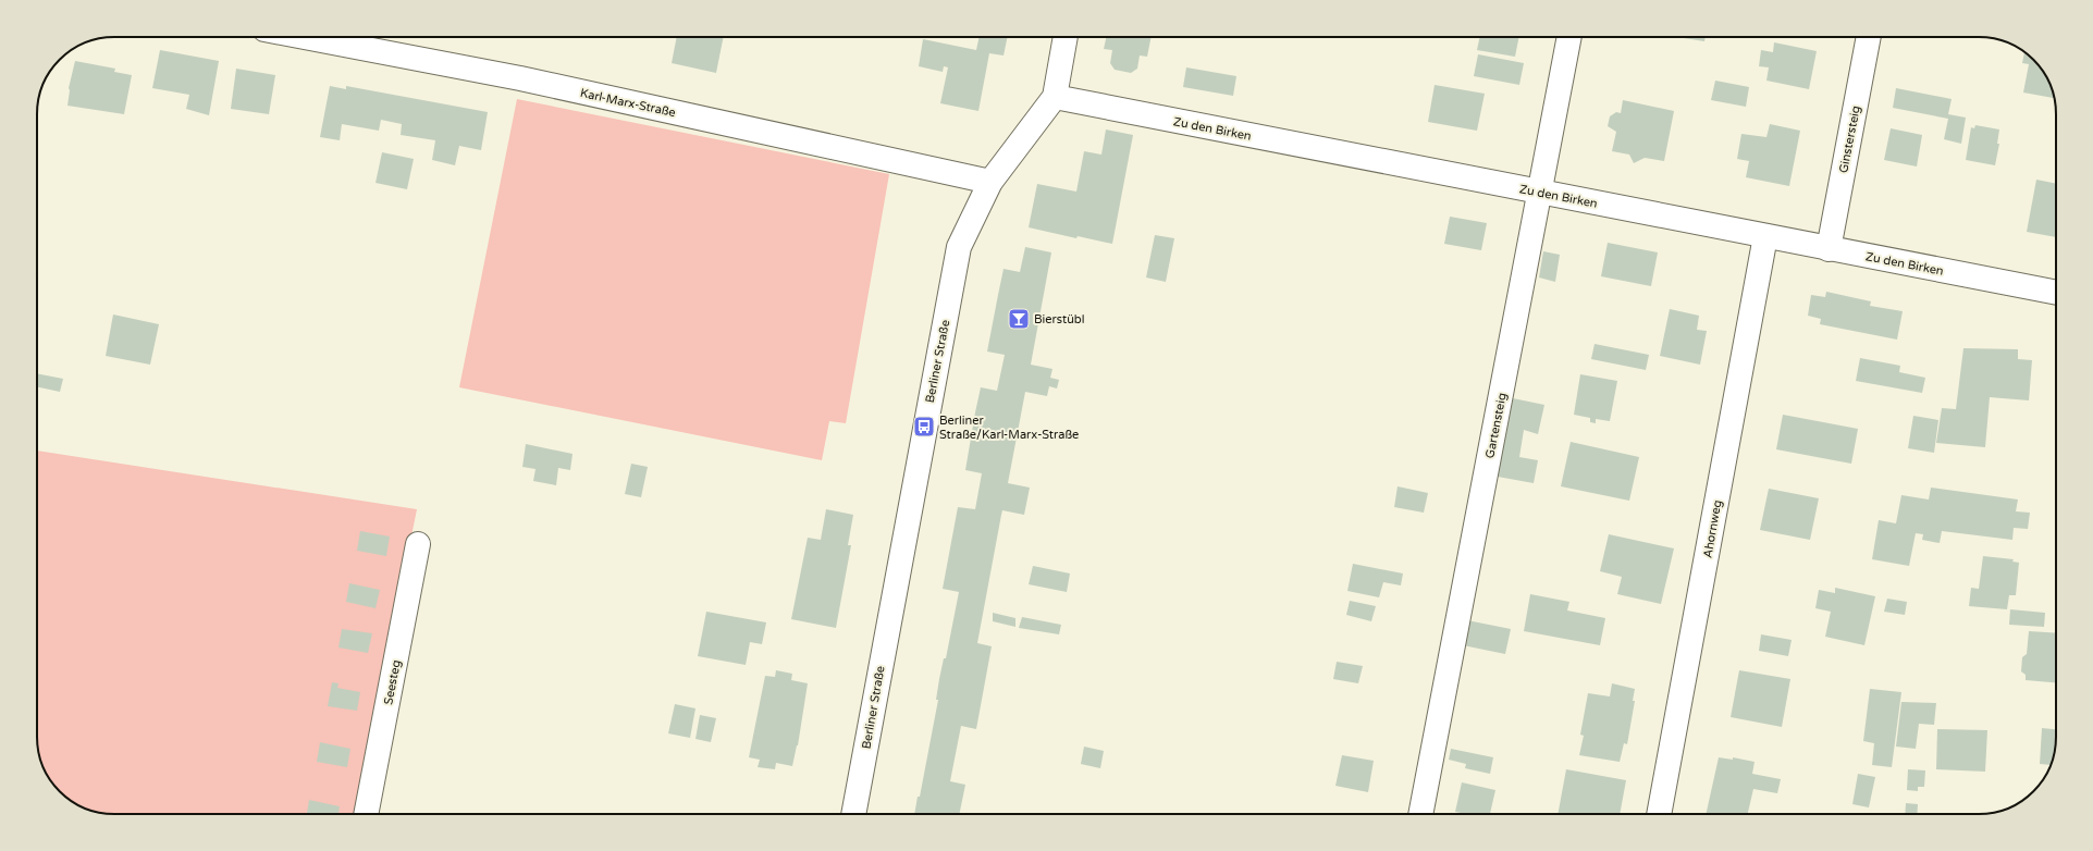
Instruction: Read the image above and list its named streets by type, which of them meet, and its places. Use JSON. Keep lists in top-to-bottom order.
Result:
{
  "streets": {
    "street": [
      "Karl-Marx-Straße",
      "Zu den Birken",
      "Ginstersteig",
      "Berliner Straße",
      "Gartensteig",
      "Ahornweg",
      "Seesteg"
    ]
  },
  "crossings": [
    ["Karl-Marx-Straße", "Berliner Straße"],
    ["Zu den Birken", "Ginstersteig"],
    ["Zu den Birken", "Berliner Straße"],
    ["Zu den Birken", "Gartensteig"],
    ["Zu den Birken", "Ahornweg"]
  ],
  "places": {
    "bar": ["Bierstübl"],
    "bus stop": ["Berliner Straße/Karl-Marx-Straße"]
  }
}
